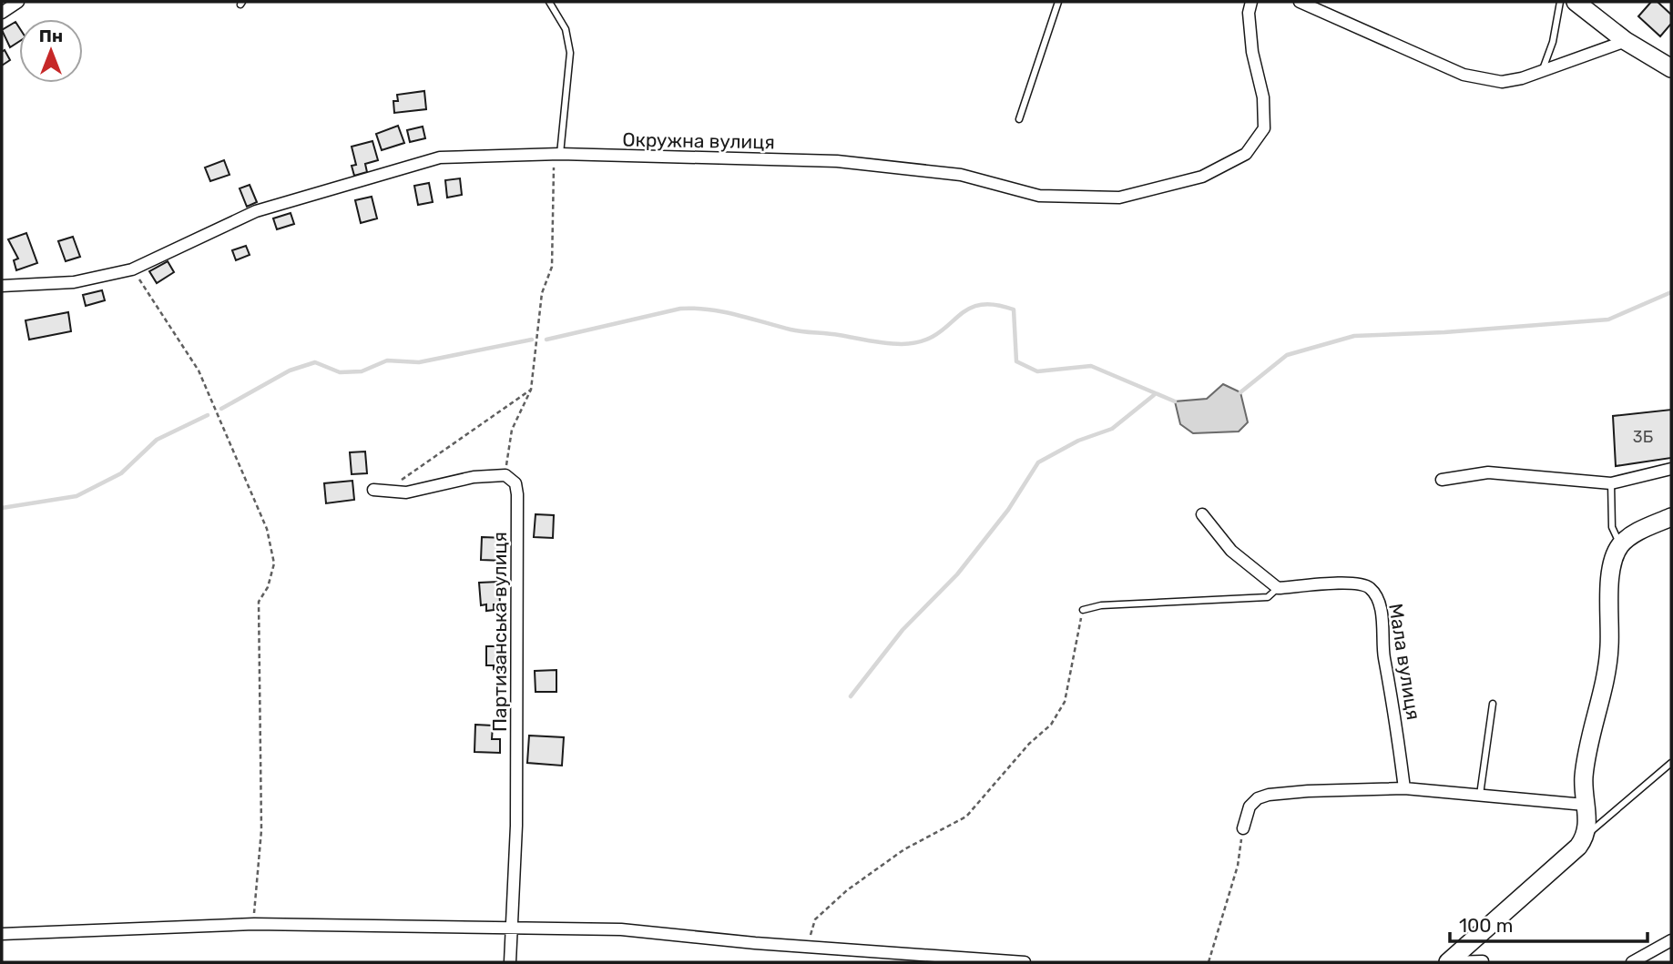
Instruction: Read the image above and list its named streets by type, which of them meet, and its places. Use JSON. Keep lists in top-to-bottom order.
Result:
{
  "streets": {
    "street": ["Окружна вулиця", "Партизанська вулиця", "Мала вулиця"]
  },
  "house_numbers": ["3Б"],
  "scale_bar": "100 m",
  "north": "top"
}
